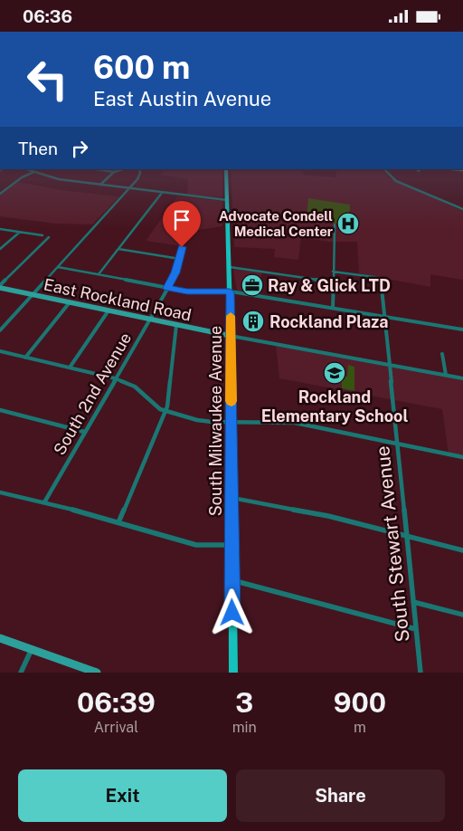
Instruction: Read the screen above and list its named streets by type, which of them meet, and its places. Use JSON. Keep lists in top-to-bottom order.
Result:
{
  "streets": {
    "main road": ["South Milwaukee Avenue"],
    "street": ["East Rockland Road", "South 2nd Avenue", "South Stewart Avenue"]
  },
  "crossings": [
    ["East Rockland Road", "South 2nd Avenue"],
    ["East Rockland Road", "South Milwaukee Avenue"]
  ],
  "places": {
    "hospital": ["Advocate Condell Medical Center"],
    "office": ["Ray & Glick LTD"],
    "building": ["Rockland Plaza"],
    "school or university": ["Rockland Elementary School"]
  },
  "page": {
    "status": "06:36",
    "turn": ["600 m", "East Austin Avenue"],
    "then": "Then",
    "eta": [
      "06:39",
      "Arrival",
      "3",
      "min",
      "900",
      "m"
    ],
    "buttons": ["Exit", "Share"]
  }
}
